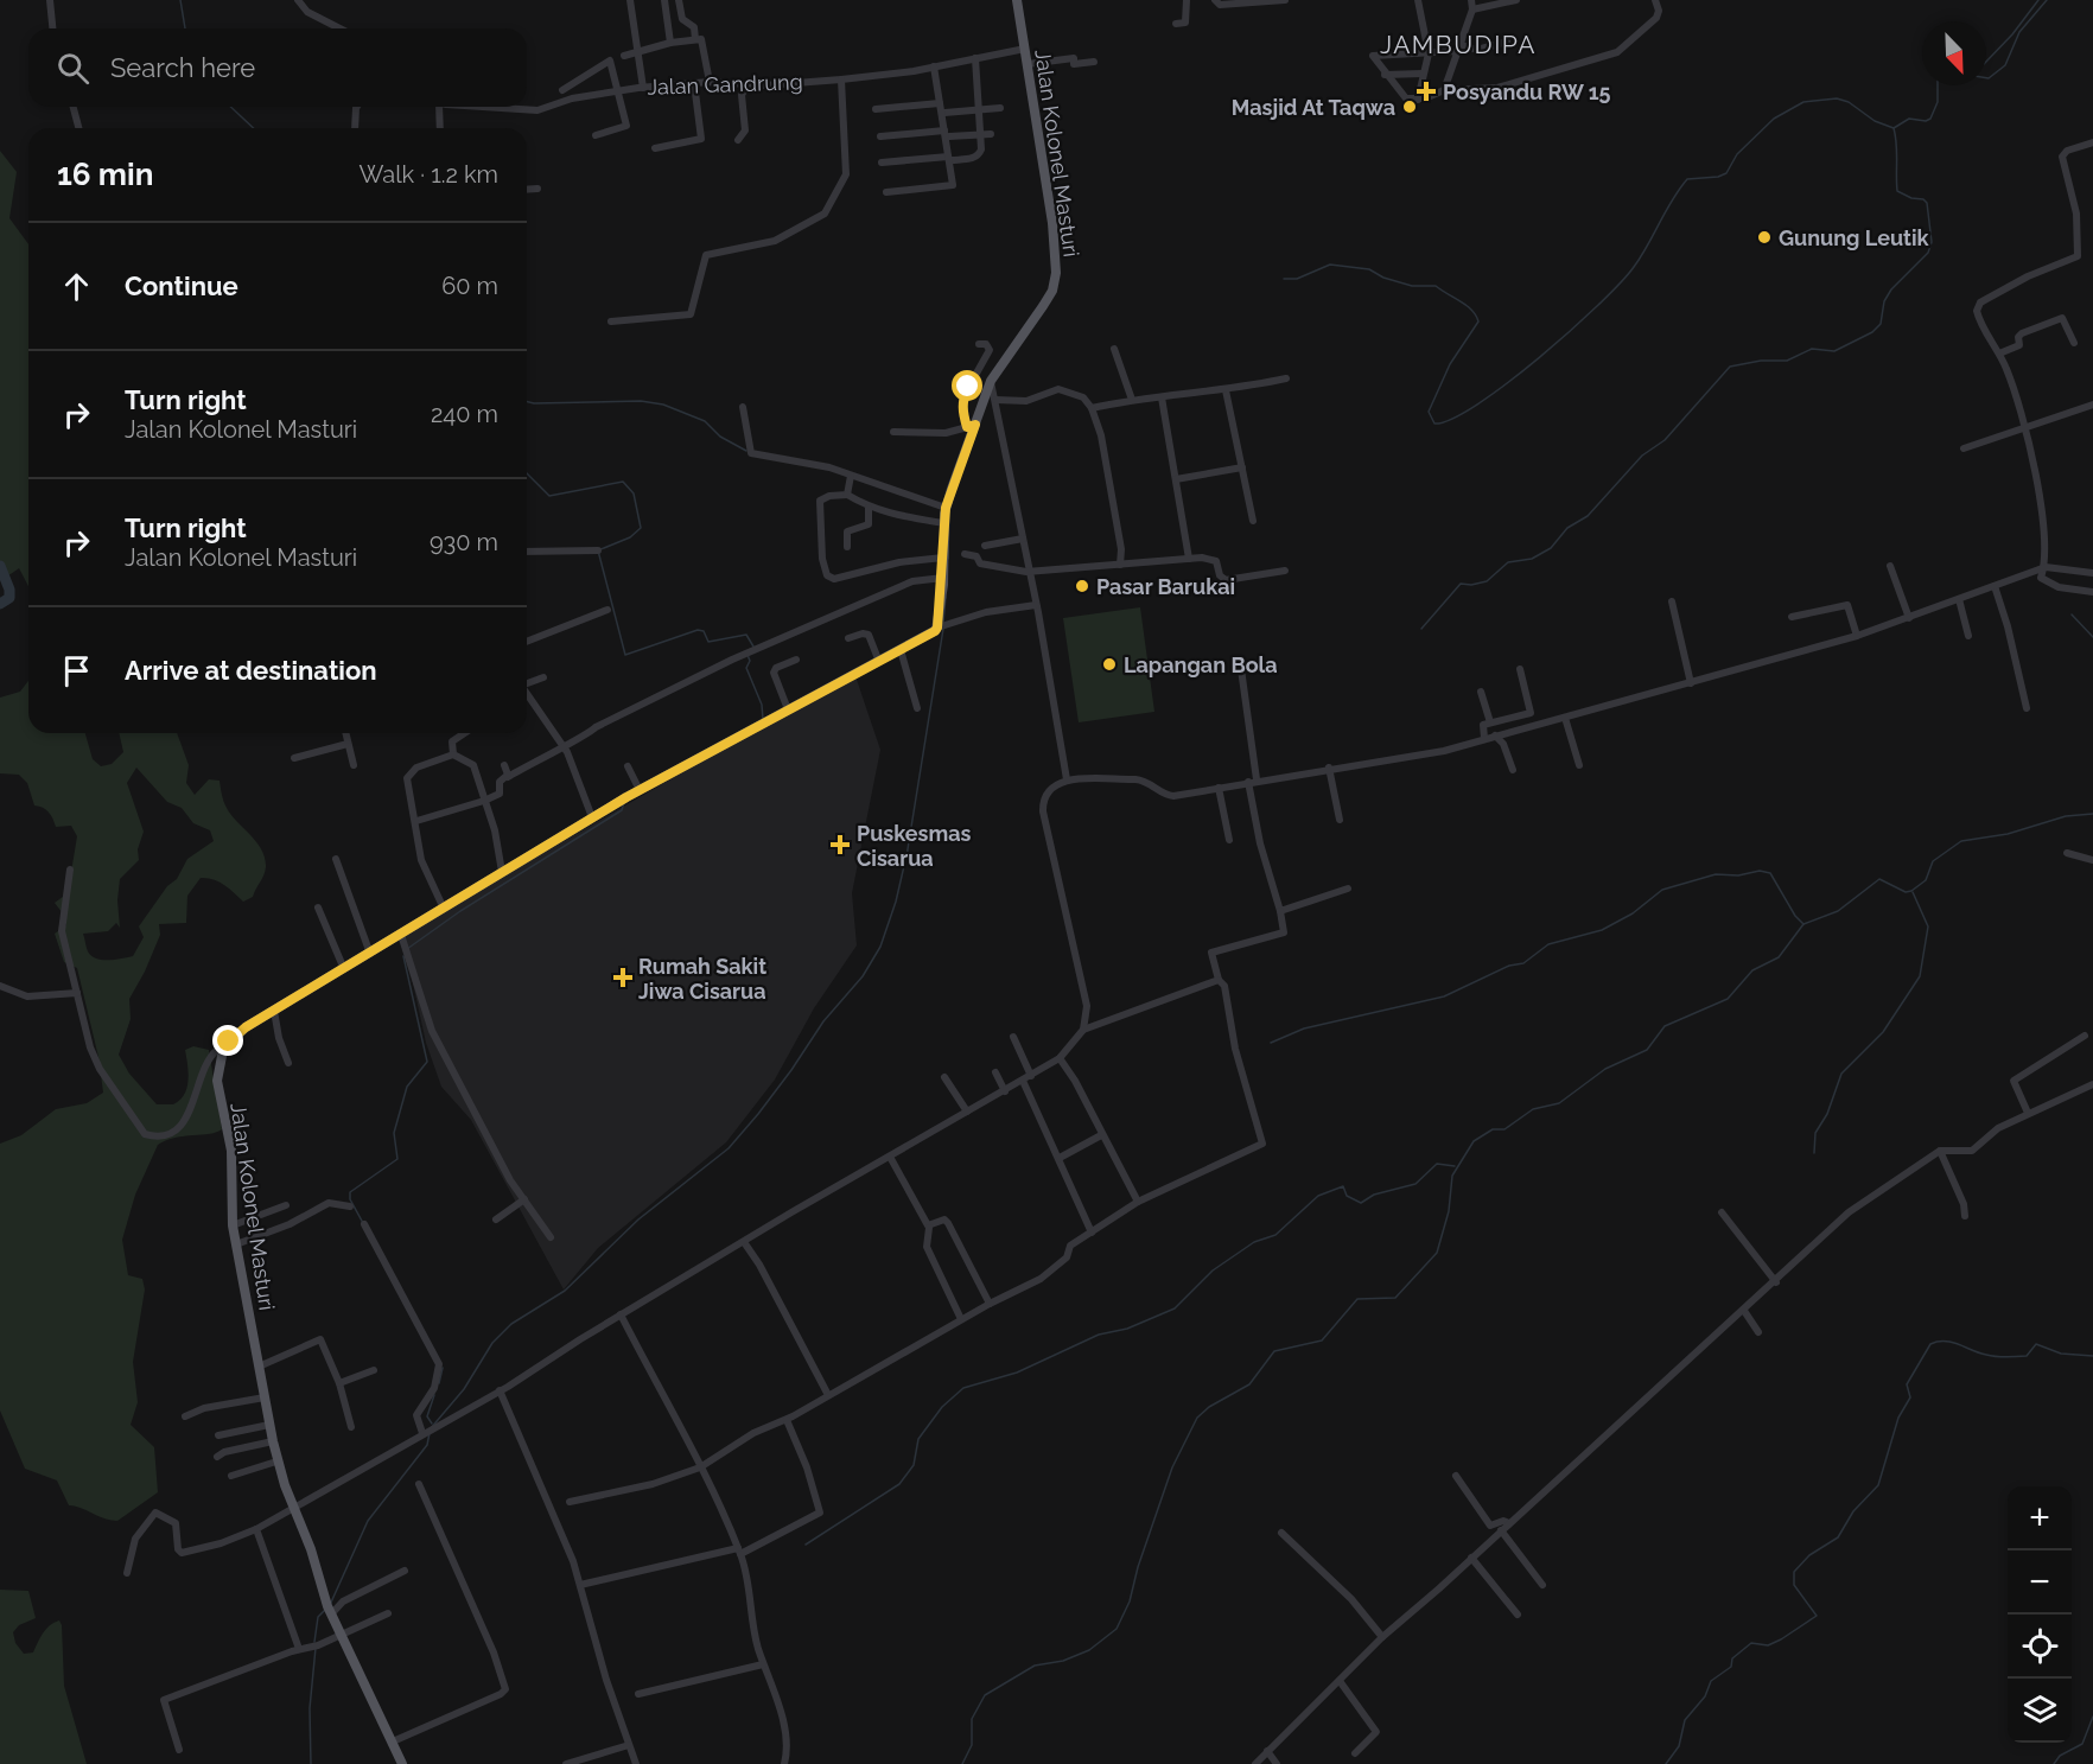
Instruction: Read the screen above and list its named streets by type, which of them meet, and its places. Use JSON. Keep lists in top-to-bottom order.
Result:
{
  "streets": {
    "main road": ["Jalan Kolonel Masturi"],
    "street": ["Jalan Gandrung"]
  },
  "crossings": [
    ["Jalan Gandrung", "Jalan Kolonel Masturi"]
  ],
  "districts": ["JAMBUDIPA"],
  "places": {
    "health": ["Posyandu RW 15", "Puskesmas Cisarua", "Rumah Sakit Jiwa Cisarua"],
    "other": [
      "Masjid At Taqwa",
      "Gunung Leutik",
      "Pasar Barukai",
      "Lapangan Bola"
    ]
  },
  "north": "bottom right",
  "page": {
    "search": "Search here",
    "heading": ["16 min", "Walk · 1.2 km"],
    "list": [
      ["Continue", "60 m"],
      ["Turn right", "Jalan Kolonel Masturi", "240 m"],
      ["Turn right", "Jalan Kolonel Masturi", "930 m"],
      "Arrive at destination"
    ],
    "map_buttons": ["+", "−"]
  }
}
